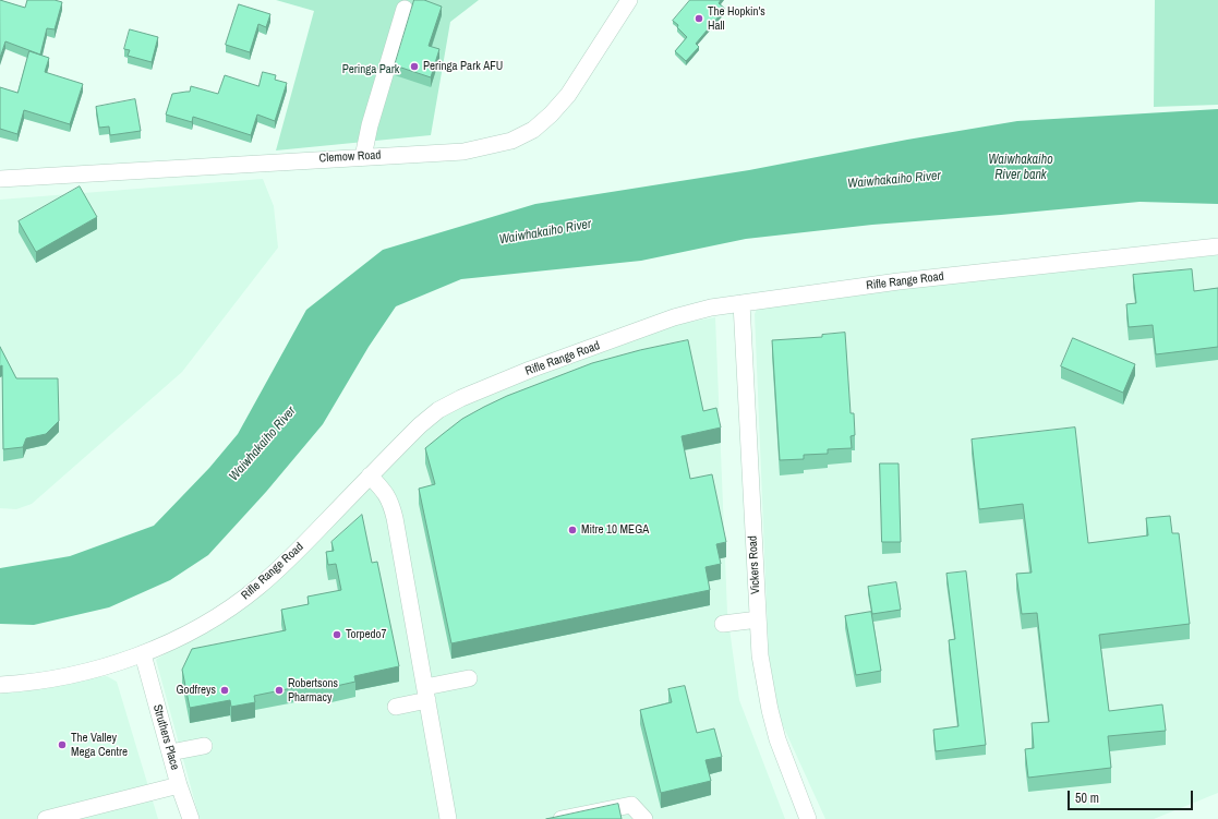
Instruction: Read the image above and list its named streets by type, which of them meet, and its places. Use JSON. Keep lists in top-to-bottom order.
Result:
{
  "streets": {
    "street": [
      "Clemow Road",
      "Rifle Range Road",
      "Vickers Road",
      "Struthers Place"
    ]
  },
  "crossings": [
    ["Rifle Range Road", "Vickers Road"],
    ["Rifle Range Road", "Struthers Place"]
  ],
  "water": ["Waiwhakaiho River bank", "Waiwhakaiho River"],
  "parks": ["Peringa Park"],
  "places": [
    "The Hopkin's Hall",
    "Peringa Park AFU",
    "Mitre 10 MEGA",
    "Torpedo7",
    "Godfreys",
    "Robertsons Pharmacy",
    "The Valley Mega Centre"
  ],
  "scale_bar": "50 m"
}
